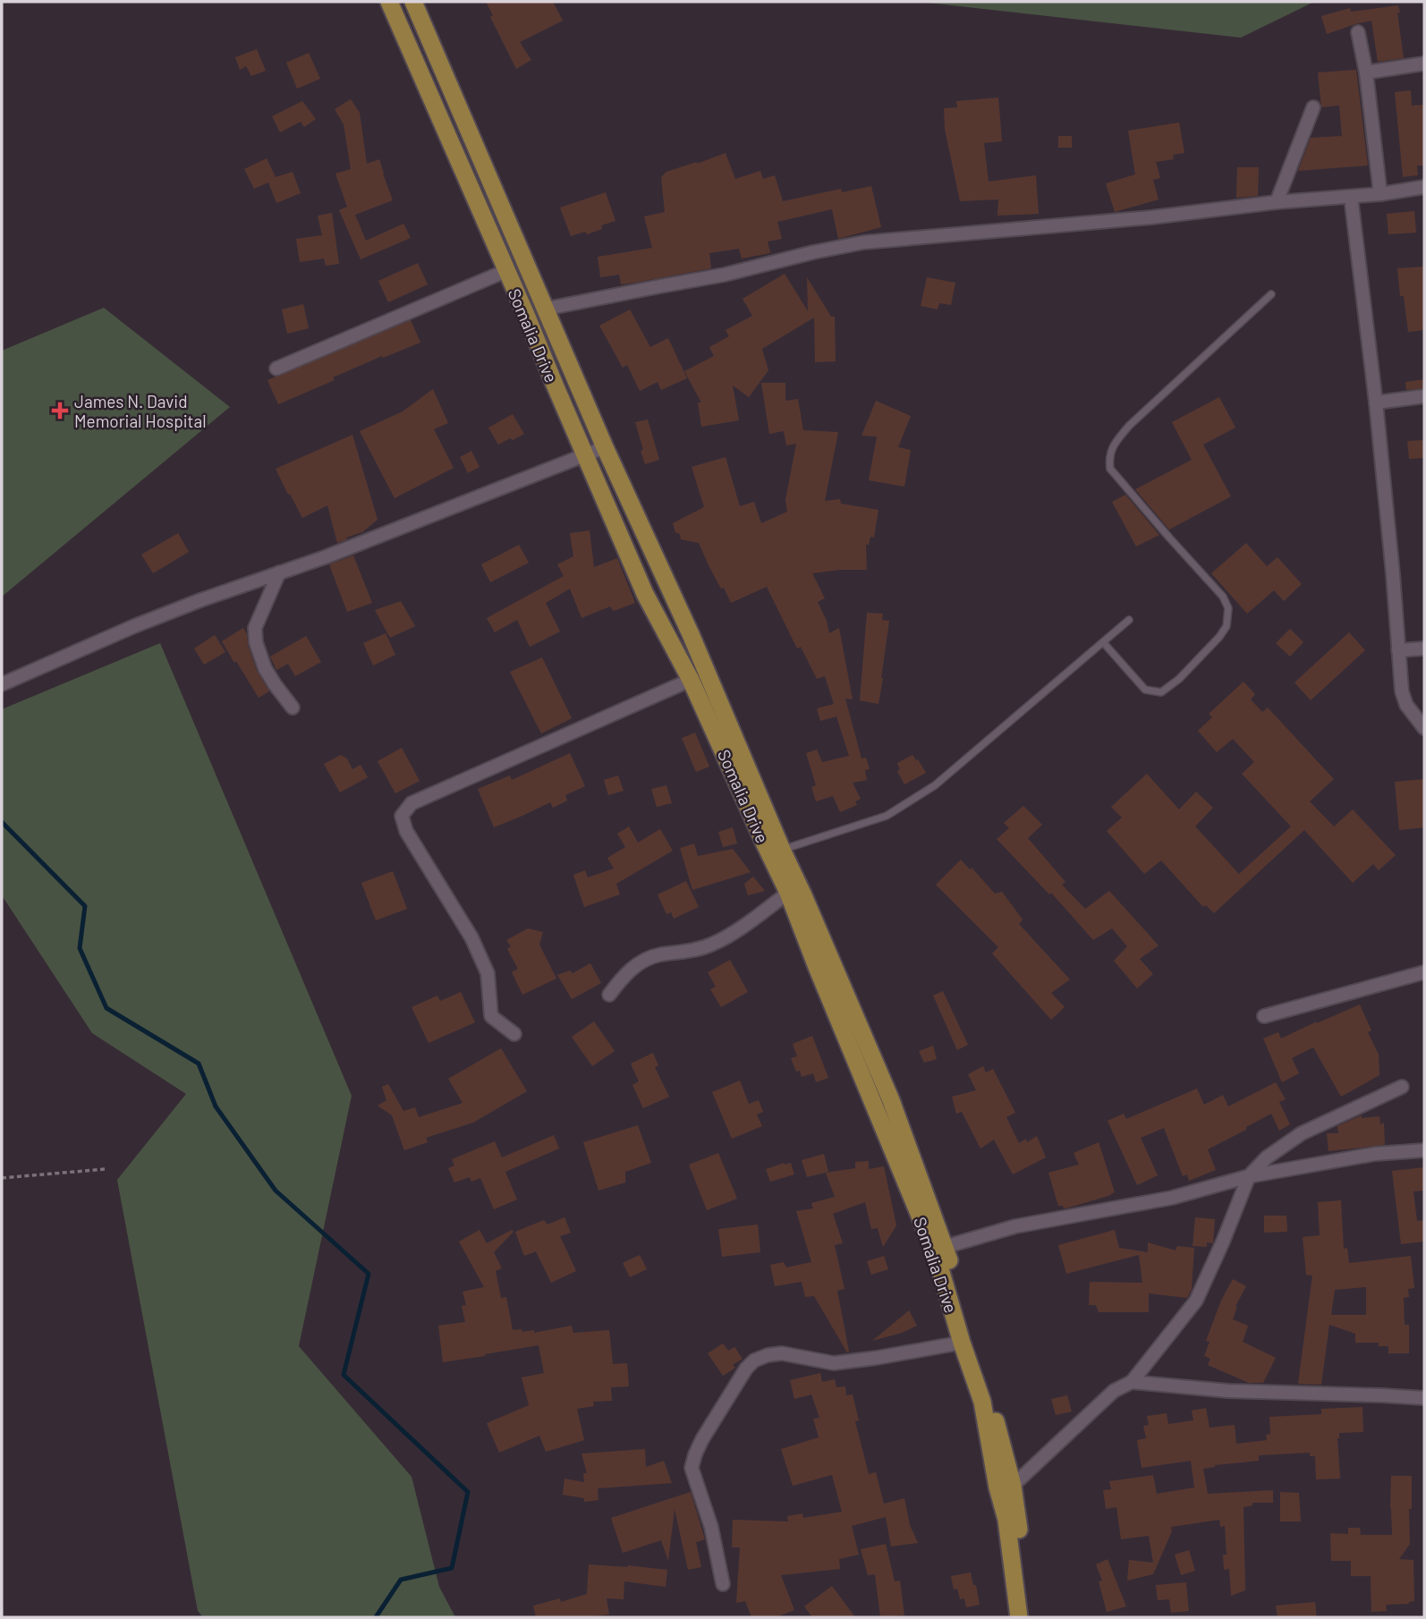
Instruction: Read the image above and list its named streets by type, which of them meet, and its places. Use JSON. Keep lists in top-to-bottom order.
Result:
{
  "streets": {
    "main road": ["Somalia Drive"]
  },
  "places": {
    "health": ["James N. David Memorial Hospital"]
  }
}
